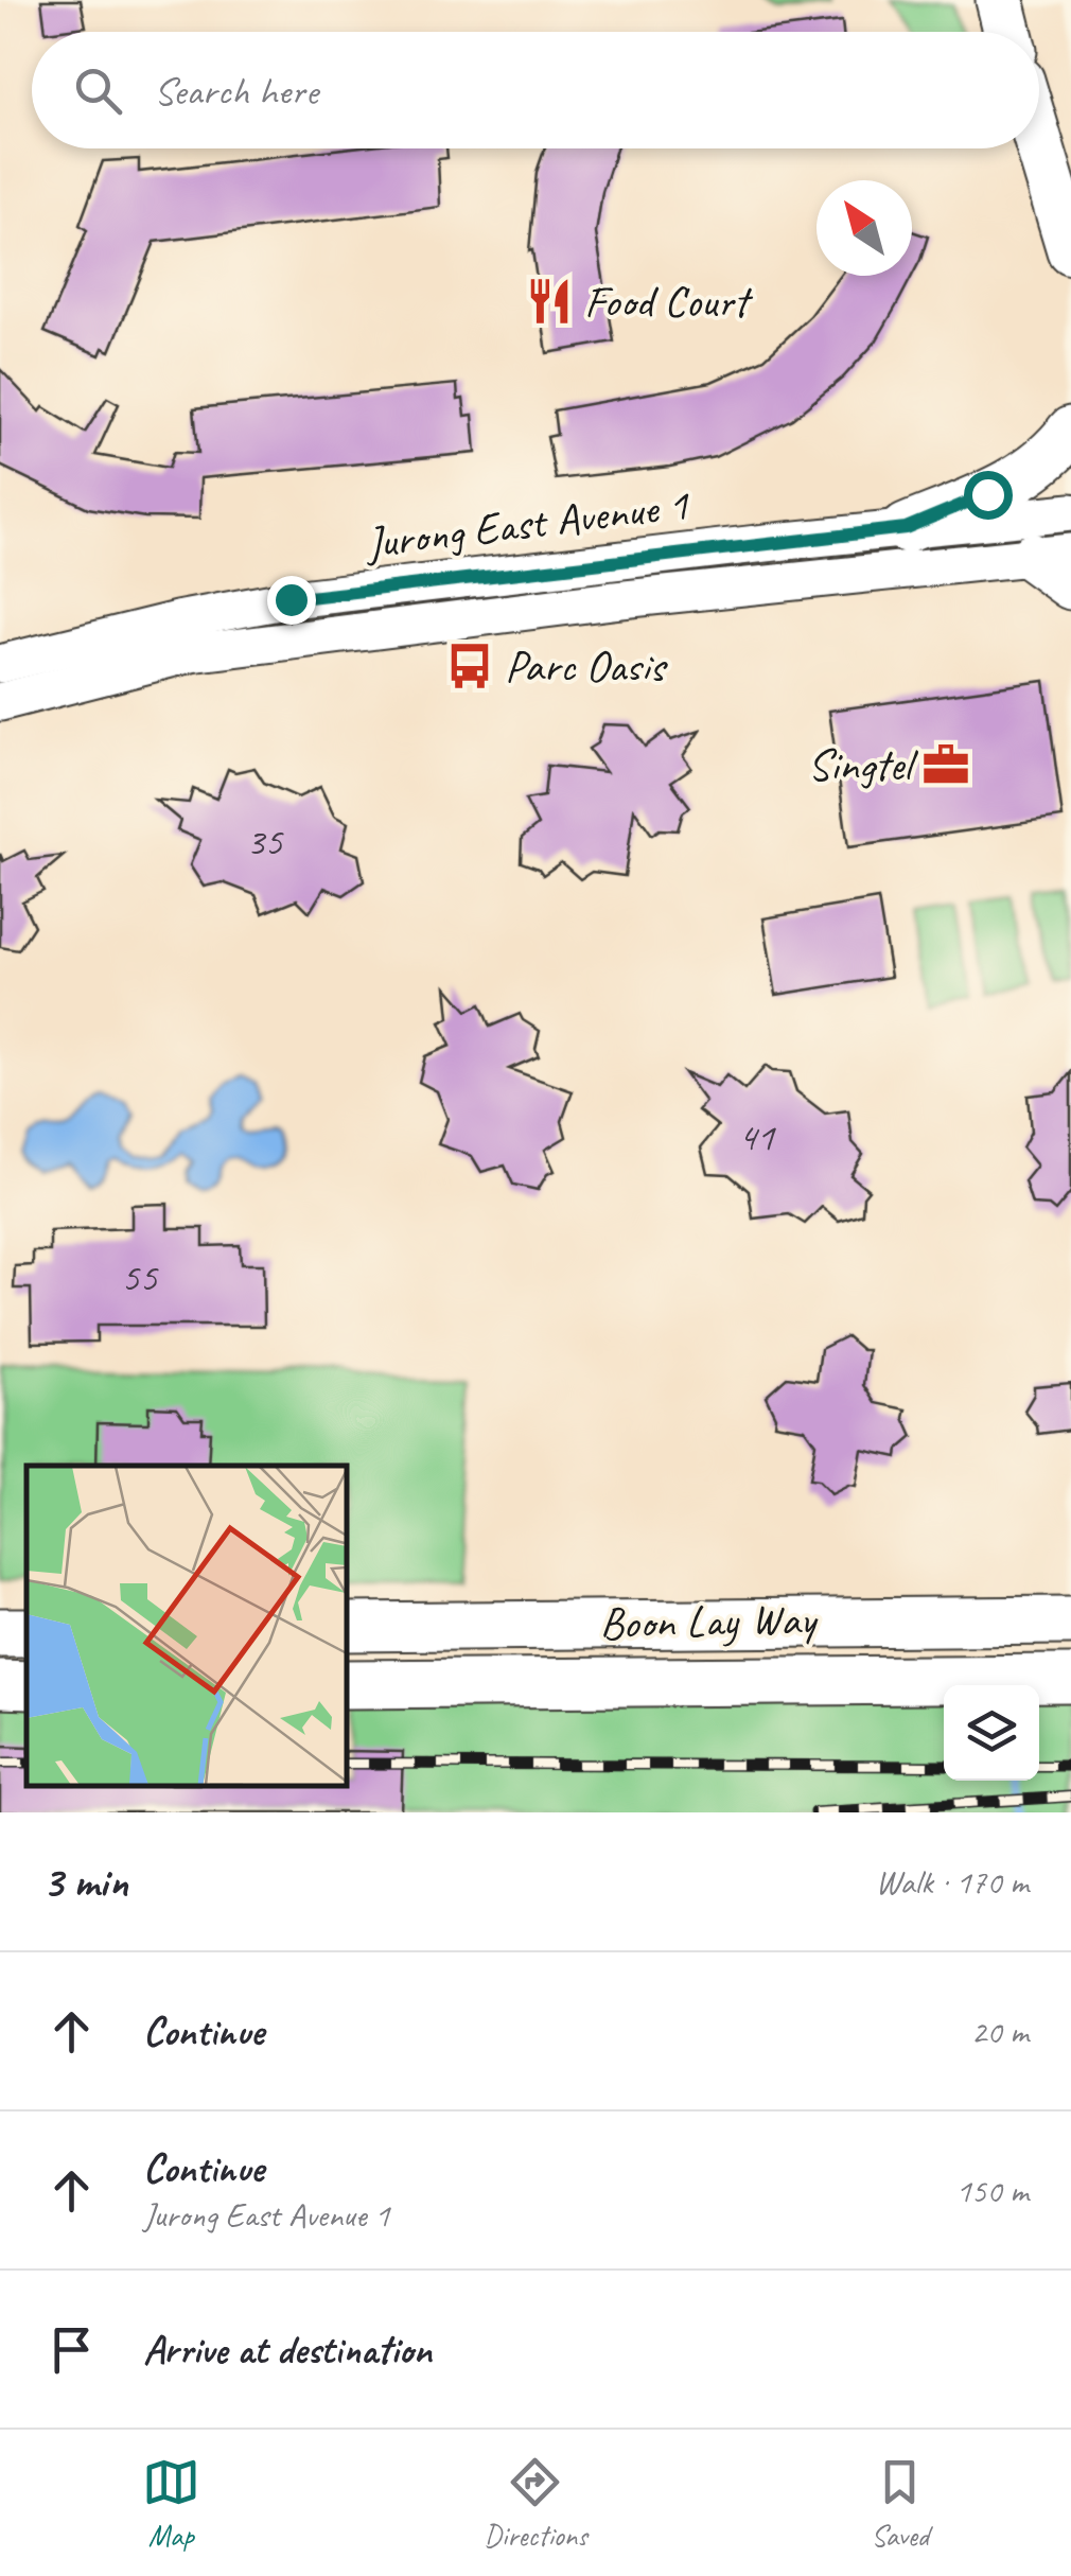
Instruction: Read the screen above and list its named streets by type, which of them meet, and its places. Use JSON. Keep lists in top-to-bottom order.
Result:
{
  "streets": {
    "main road": ["Boon Lay Way"],
    "street": ["Jurong East Avenue 1"]
  },
  "places": {
    "restaurant": ["Food Court"],
    "bus stop": ["Parc Oasis"],
    "office": ["Singtel"]
  },
  "house_numbers": ["35", "41", "55"],
  "north": "top left",
  "page": {
    "search": "Search here",
    "heading": ["3 min", "Walk · 170 m"],
    "list": [
      ["Continue", "20 m"],
      ["Continue", "Jurong East Avenue 1", "150 m"],
      "Arrive at destination"
    ],
    "nav": ["Map", "Directions", "Saved"]
  }
}
